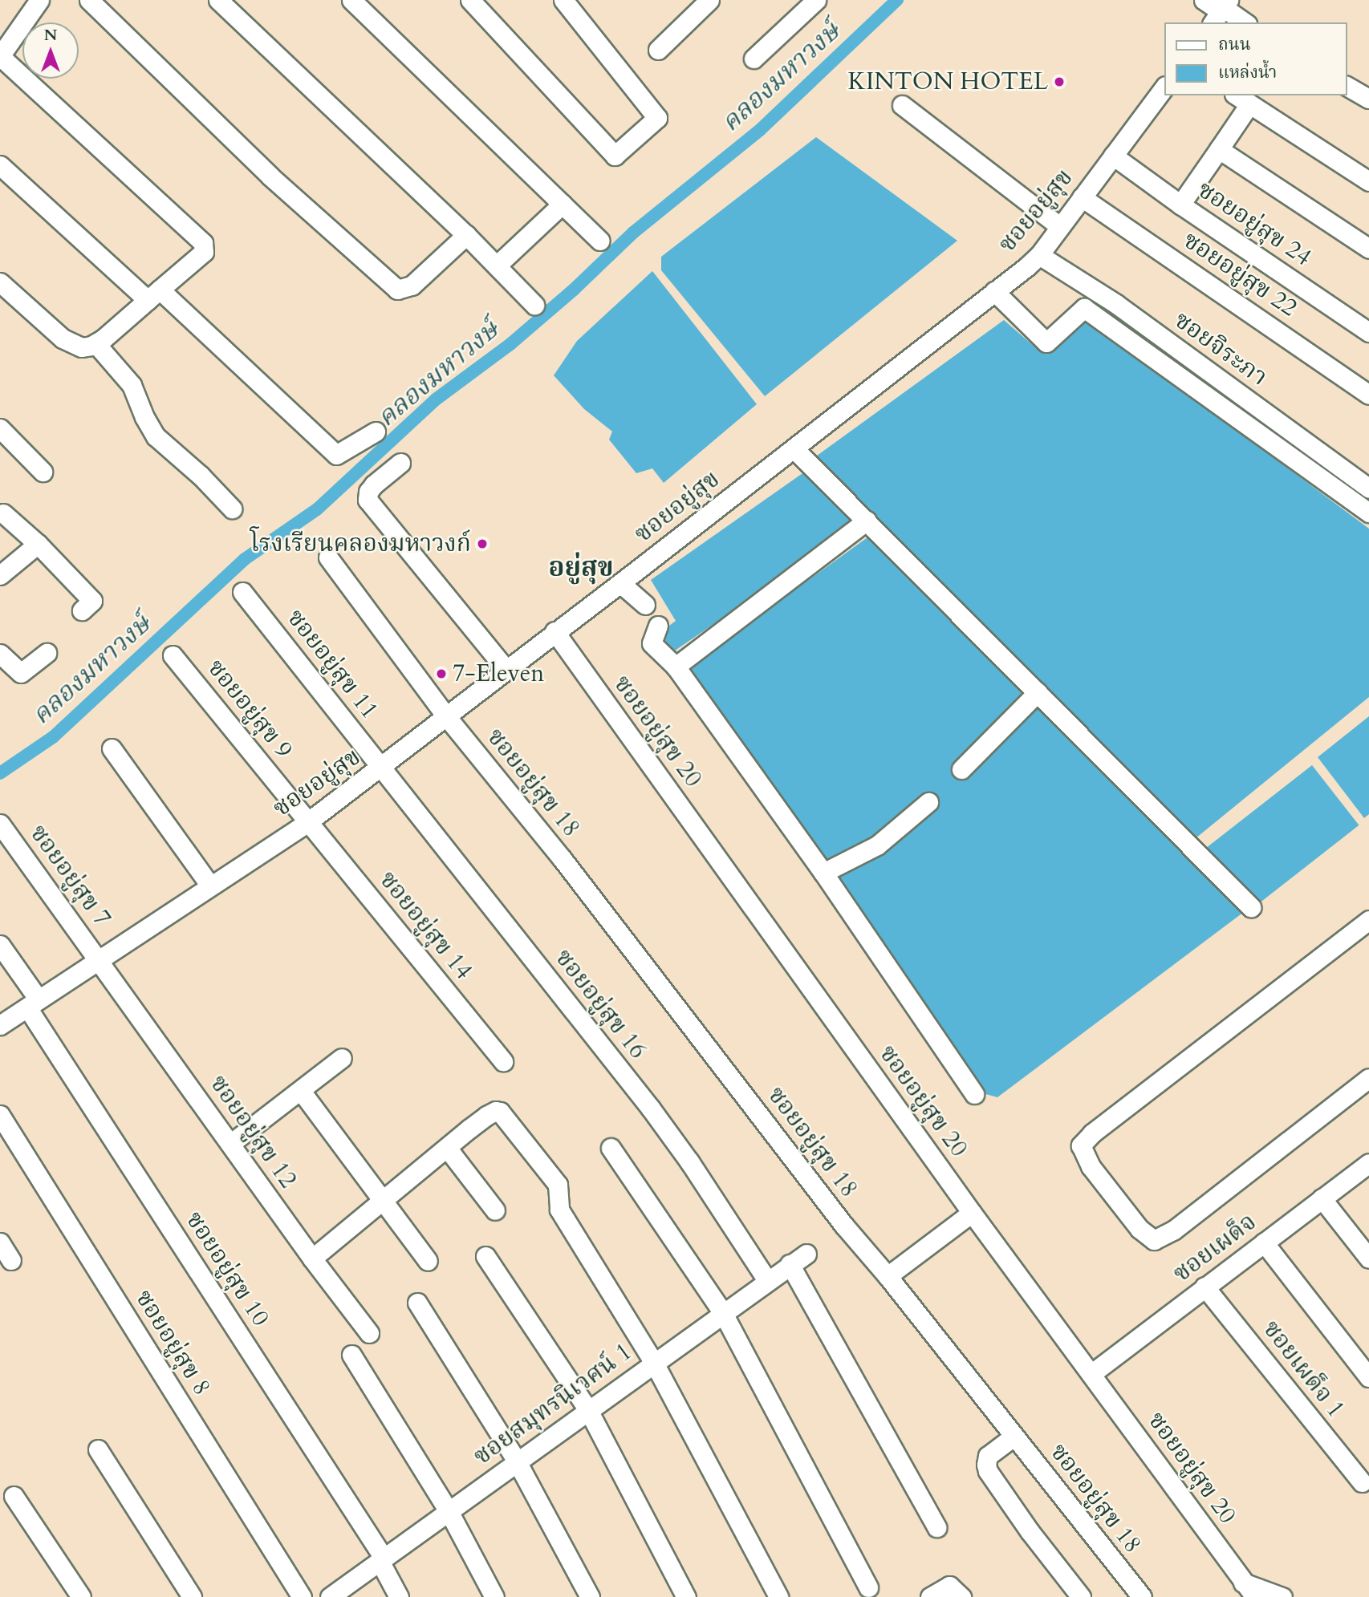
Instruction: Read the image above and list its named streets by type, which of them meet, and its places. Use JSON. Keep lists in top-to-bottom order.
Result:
{
  "streets": {
    "street": [
      "ซอยอยู่สุข",
      "ซอยอยู่สุข 24",
      "ซอยอยู่สุข 22",
      "ซอยจิระภา",
      "ซอยอยู่สุข 11",
      "ซอยอยู่สุข 9",
      "ซอยอยู่สุข 20",
      "ซอยอยู่สุข 18",
      "ซอยอยู่สุข 7",
      "ซอยอยู่สุข 14",
      "ซอยอยู่สุข 16",
      "ซอยอยู่สุข 12",
      "ซอยเผด็จ",
      "ซอยอยู่สุข 10",
      "ซอยอยู่สุข 8",
      "ซอยเผด็จ 1",
      "ซอยสมุทรนิเวศน์ 1"
    ]
  },
  "crossings": [
    ["ซอยอยู่สุข", "ซอยอยู่สุข 24"],
    ["ซอยอยู่สุข", "ซอยอยู่สุข 22"],
    ["ซอยอยู่สุข", "ซอยจิระภา"],
    ["ซอยอยู่สุข", "ซอยอยู่สุข 11"],
    ["ซอยอยู่สุข", "ซอยอยู่สุข 9"],
    ["ซอยอยู่สุข", "ซอยอยู่สุข 20"],
    ["ซอยอยู่สุข", "ซอยอยู่สุข 18"],
    ["ซอยอยู่สุข", "ซอยอยู่สุข 7"],
    ["ซอยอยู่สุข", "ซอยอยู่สุข 14"],
    ["ซอยอยู่สุข", "ซอยอยู่สุข 16"],
    ["ซอยอยู่สุข", "ซอยอยู่สุข 12"],
    ["ซอยอยู่สุข", "ซอยอยู่สุข 10"],
    ["ซอยอยู่สุข 11", "ซอยอยู่สุข 16"],
    ["ซอยอยู่สุข 9", "ซอยอยู่สุข 14"],
    ["ซอยอยู่สุข 20", "ซอยเผด็จ"],
    ["ซอยอยู่สุข 7", "ซอยอยู่สุข 12"],
    ["ซอยอยู่สุข 16", "ซอยสมุทรนิเวศน์ 1"],
    ["ซอยเผด็จ", "ซอยเผด็จ 1"],
    ["ซอยอยู่สุข 10", "ซอยสมุทรนิเวศน์ 1"]
  ],
  "districts": ["อยู่สุข"],
  "water": ["คลองมหาวงษ์"],
  "places": ["KINTON HOTEL", "โรงเรียนคลองมหาวงก์", "7-Eleven"],
  "legend": ["ถนน", "แหล่งน้ำ"],
  "north": "top"
}
